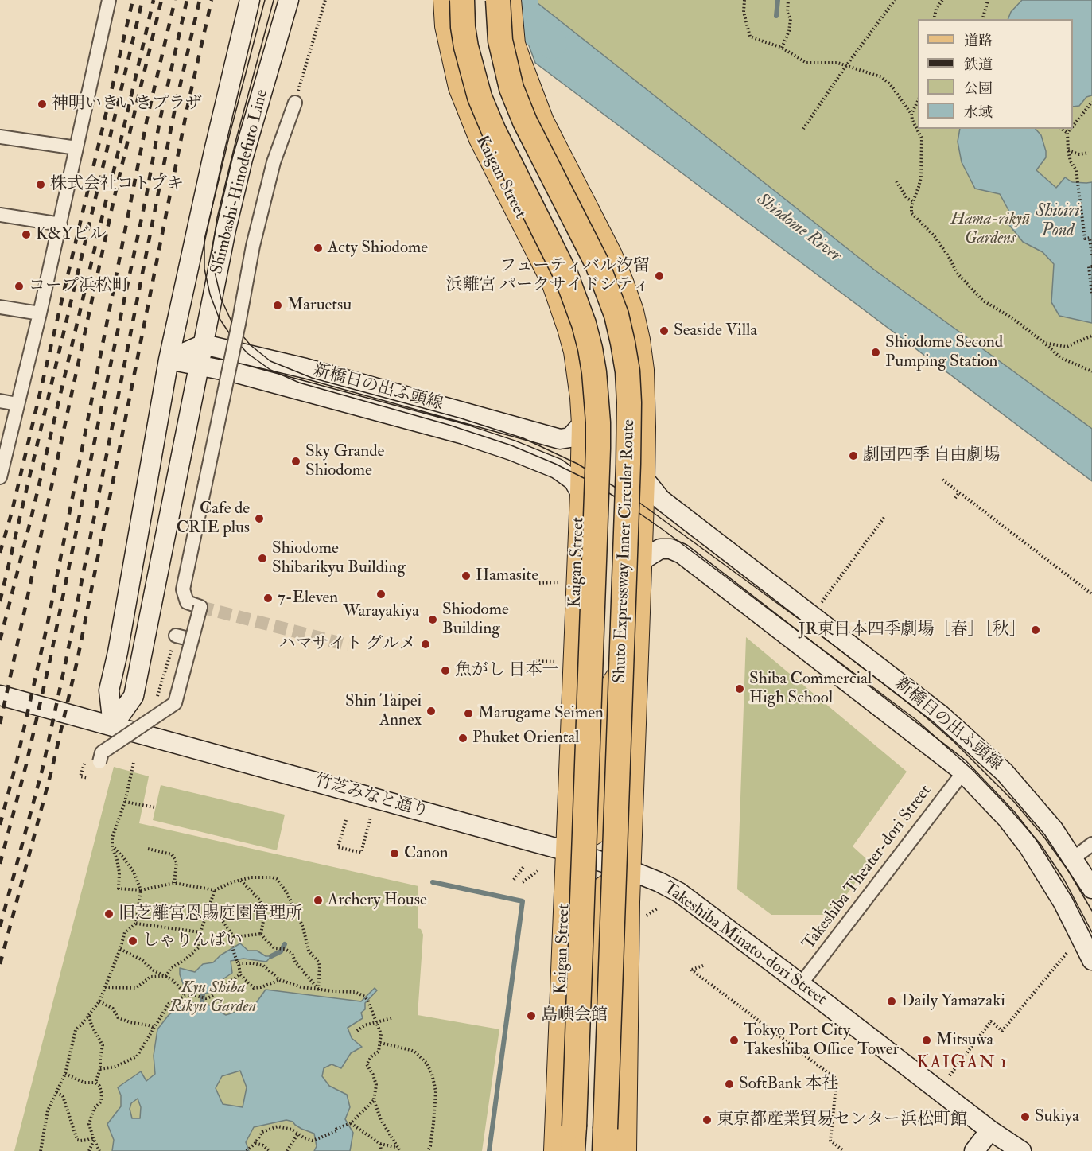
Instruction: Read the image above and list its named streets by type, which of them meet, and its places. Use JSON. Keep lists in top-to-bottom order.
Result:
{
  "streets": {
    "highway": ["Shuto Expressway Inner Circular Route"],
    "main road": [
      "Kaigan Street",
      "Shimbashi-Hinodefuto Line",
      "新橋日の出ふ頭線",
      "竹芝みなと通り",
      "Takeshiba Minato-dori Street"
    ],
    "street": ["Takeshiba Theater-dori Street"]
  },
  "crossings": [
    ["Kaigan Street", "新橋日の出ふ頭線"],
    ["Kaigan Street", "竹芝みなと通り"],
    ["Shimbashi-Hinodefuto Line", "新橋日の出ふ頭線"],
    ["Shimbashi-Hinodefuto Line", "竹芝みなと通り"],
    ["新橋日の出ふ頭線", "Takeshiba Theater-dori Street"],
    ["竹芝みなと通り", "Takeshiba Minato-dori Street"],
    ["Takeshiba Theater-dori Street", "Takeshiba Minato-dori Street"]
  ],
  "districts": ["KAIGAN 1"],
  "water": ["Shioiri Pond", "Shiodome River"],
  "parks": ["Hama-rikyū Gardens", "Kyu Shiba Rikyu Garden"],
  "places": [
    "神明いきいきプラザ",
    "株式会社コトブキ",
    "K&Yビル",
    "Acty Shiodome",
    "フューティバル汐留 浜離宮 パークサイドシティ",
    "コープ浜松町",
    "Maruetsu",
    "Seaside Villa",
    "Shiodome Second Pumping Station",
    "劇団四季 自由劇場",
    "Sky Grande Shiodome",
    "Cafe de CRIE plus",
    "Shiodome Shibarikyu Building",
    "Hamasite",
    "Warayakiya",
    "7-Eleven",
    "Shiodome Building",
    "JR東日本四季劇場［春］［秋］",
    "ハマサイト グルメ",
    "魚がし 日本一",
    "Shiba Commercial High School",
    "Shin Taipei Annex",
    "Marugame Seimen",
    "Phuket Oriental",
    "Canon",
    "Archery House",
    "旧芝離宮恩賜庭園管理所",
    "しゃりんばい",
    "Daily Yamazaki",
    "島嶼会館",
    "Tokyo Port City Takeshiba Office Tower",
    "Mitsuwa",
    "SoftBank 本社",
    "Sukiya",
    "東京都産業貿易センター浜松町館"
  ],
  "legend": [
    "道路",
    "鉄道",
    "公園",
    "水域"
  ]
}
